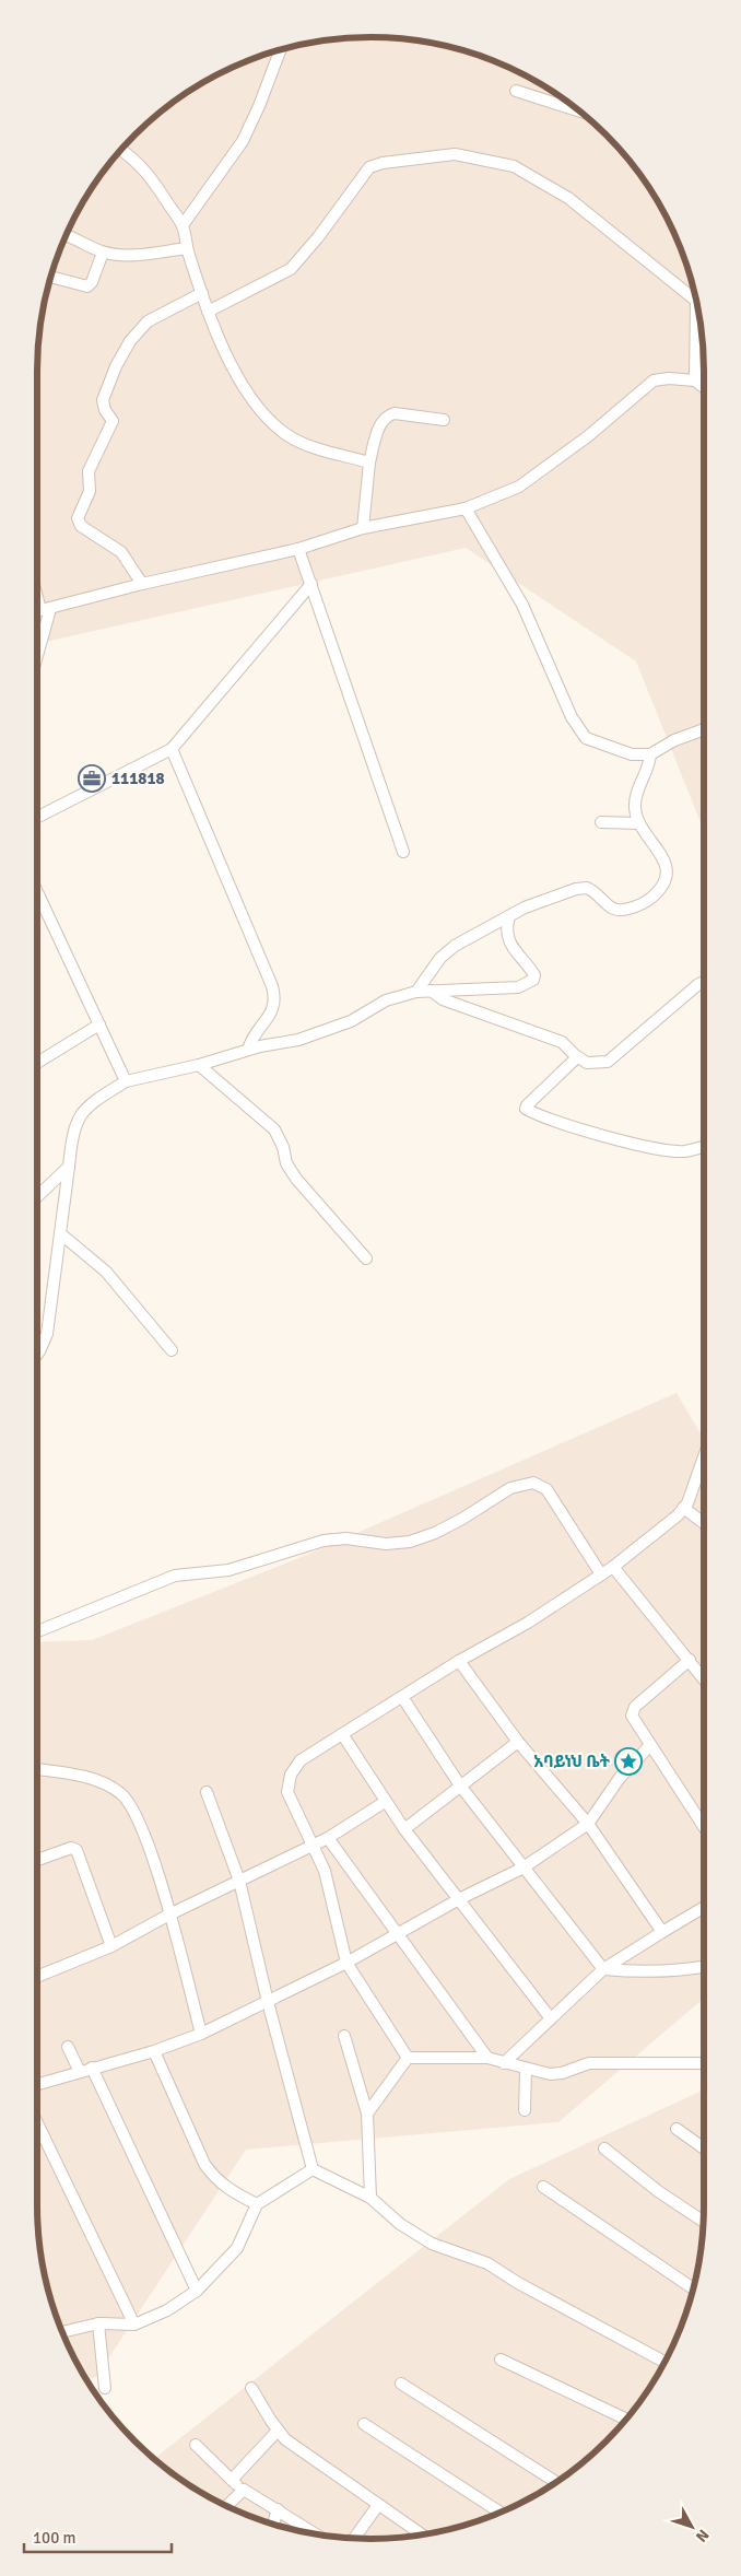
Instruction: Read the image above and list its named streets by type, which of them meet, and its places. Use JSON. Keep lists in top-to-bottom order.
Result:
{
  "places": {
    "office": ["111818"],
    "place": ["አባይነህ ቤት"]
  },
  "scale_bar": "100 m",
  "north": "bottom right"
}
